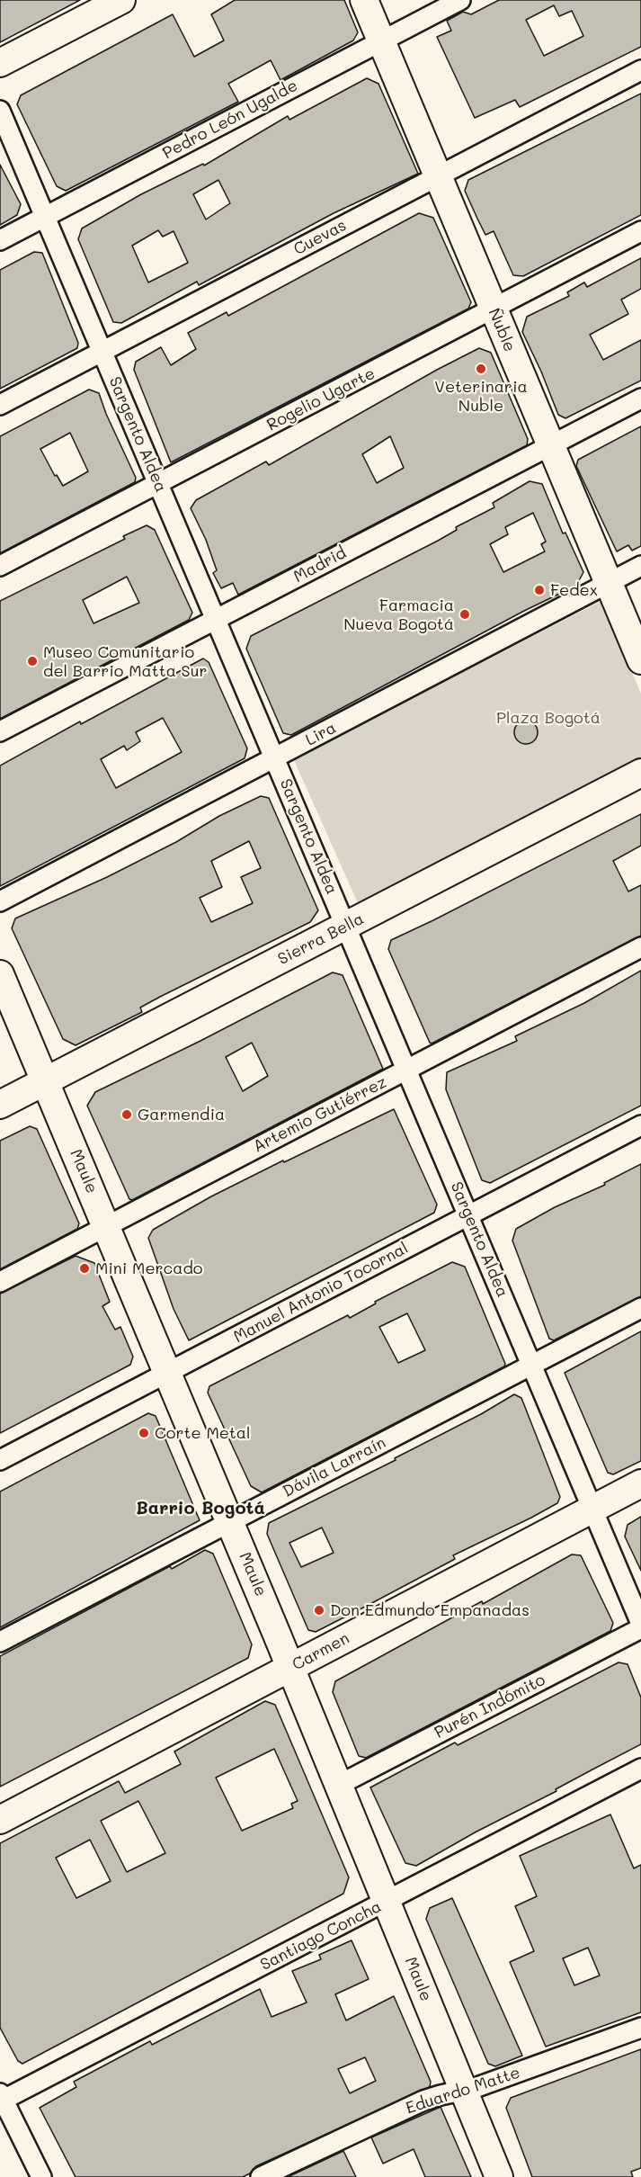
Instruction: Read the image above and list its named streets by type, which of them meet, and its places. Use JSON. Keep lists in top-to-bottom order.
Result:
{
  "streets": {
    "main road": [
      "Ñuble",
      "Sierra Bella",
      "Maule",
      "Carmen"
    ],
    "street": [
      "Pedro León Ugalde",
      "Cuevas",
      "Rogelio Ugarte",
      "Sargento Aldea",
      "Madrid",
      "Lira",
      "Artemio Gutiérrez",
      "Manuel Antonio Tocornal",
      "Dávila Larraín",
      "Purén Indómito",
      "Santiago Concha",
      "Eduardo Matte"
    ]
  },
  "crossings": [
    ["Pedro León Ugalde", "Ñuble"],
    ["Pedro León Ugalde", "Sargento Aldea"],
    ["Cuevas", "Ñuble"],
    ["Cuevas", "Sargento Aldea"],
    ["Ñuble", "Rogelio Ugarte"],
    ["Ñuble", "Madrid"],
    ["Ñuble", "Lira"],
    ["Rogelio Ugarte", "Sargento Aldea"],
    ["Sargento Aldea", "Madrid"],
    ["Sargento Aldea", "Lira"],
    ["Sargento Aldea", "Sierra Bella"],
    ["Sargento Aldea", "Artemio Gutiérrez"],
    ["Sargento Aldea", "Manuel Antonio Tocornal"],
    ["Sargento Aldea", "Dávila Larraín"],
    ["Sargento Aldea", "Carmen"],
    ["Sierra Bella", "Maule"],
    ["Artemio Gutiérrez", "Maule"],
    ["Maule", "Manuel Antonio Tocornal"],
    ["Maule", "Dávila Larraín"],
    ["Maule", "Carmen"],
    ["Maule", "Purén Indómito"],
    ["Maule", "Santiago Concha"],
    ["Maule", "Eduardo Matte"]
  ],
  "districts": ["Barrio Bogotá"],
  "parks": ["Plaza Bogotá"],
  "places": [
    "Veterinaria Nuble",
    "Fedex",
    "Farmacia Nueva Bogotá",
    "Museo Comunitario del Barrio Matta Sur",
    "Garmendia",
    "Mini Mercado",
    "Corte Metal",
    "Don Edmundo Empanadas"
  ]
}
